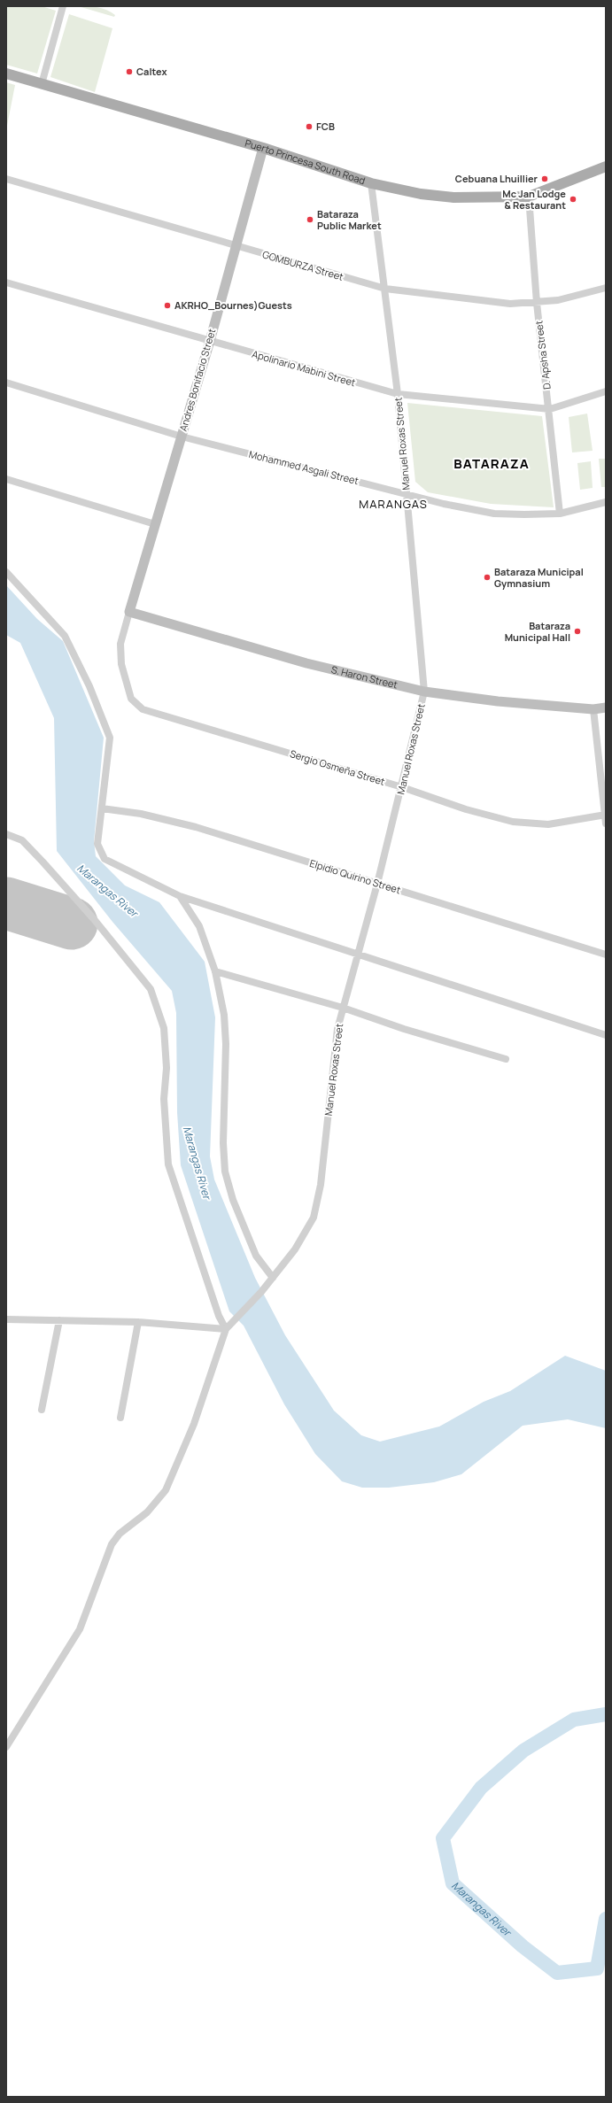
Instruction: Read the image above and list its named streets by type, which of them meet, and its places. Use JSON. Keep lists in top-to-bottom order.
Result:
{
  "streets": {
    "main road": ["Puerto Princesa South Road"],
    "street": [
      "GOMBURZA Street",
      "D. Apsha Street",
      "Apolinario Mabini Street",
      "Andres Bonifacio Street",
      "Manuel Roxas Street",
      "Mohammed Asgali Street",
      "S. Haron Street",
      "Sergio Osmeña Street",
      "Elpidio Quirino Street"
    ]
  },
  "crossings": [
    ["Puerto Princesa South Road", "D. Apsha Street"],
    ["Puerto Princesa South Road", "Andres Bonifacio Street"],
    ["Puerto Princesa South Road", "Manuel Roxas Street"],
    ["GOMBURZA Street", "D. Apsha Street"],
    ["GOMBURZA Street", "Andres Bonifacio Street"],
    ["GOMBURZA Street", "Manuel Roxas Street"],
    ["D. Apsha Street", "Apolinario Mabini Street"],
    ["D. Apsha Street", "Mohammed Asgali Street"],
    ["Apolinario Mabini Street", "Andres Bonifacio Street"],
    ["Apolinario Mabini Street", "Manuel Roxas Street"],
    ["Andres Bonifacio Street", "Mohammed Asgali Street"],
    ["Andres Bonifacio Street", "S. Haron Street"],
    ["Andres Bonifacio Street", "Sergio Osmeña Street"],
    ["Manuel Roxas Street", "Mohammed Asgali Street"],
    ["Manuel Roxas Street", "S. Haron Street"],
    ["Manuel Roxas Street", "Sergio Osmeña Street"],
    ["Manuel Roxas Street", "Elpidio Quirino Street"],
    ["S. Haron Street", "Sergio Osmeña Street"]
  ],
  "districts": ["BATARAZA", "MARANGAS"],
  "water": ["Marangas River"],
  "places": [
    "Caltex",
    "FCB",
    "Cebuana Lhuillier",
    "Mc Jan Lodge & Restaurant",
    "Bataraza Public Market",
    "AKRHO_Bournes)Guests",
    "Bataraza Municipal Gymnasium",
    "Bataraza Municipal Hall"
  ]
}
